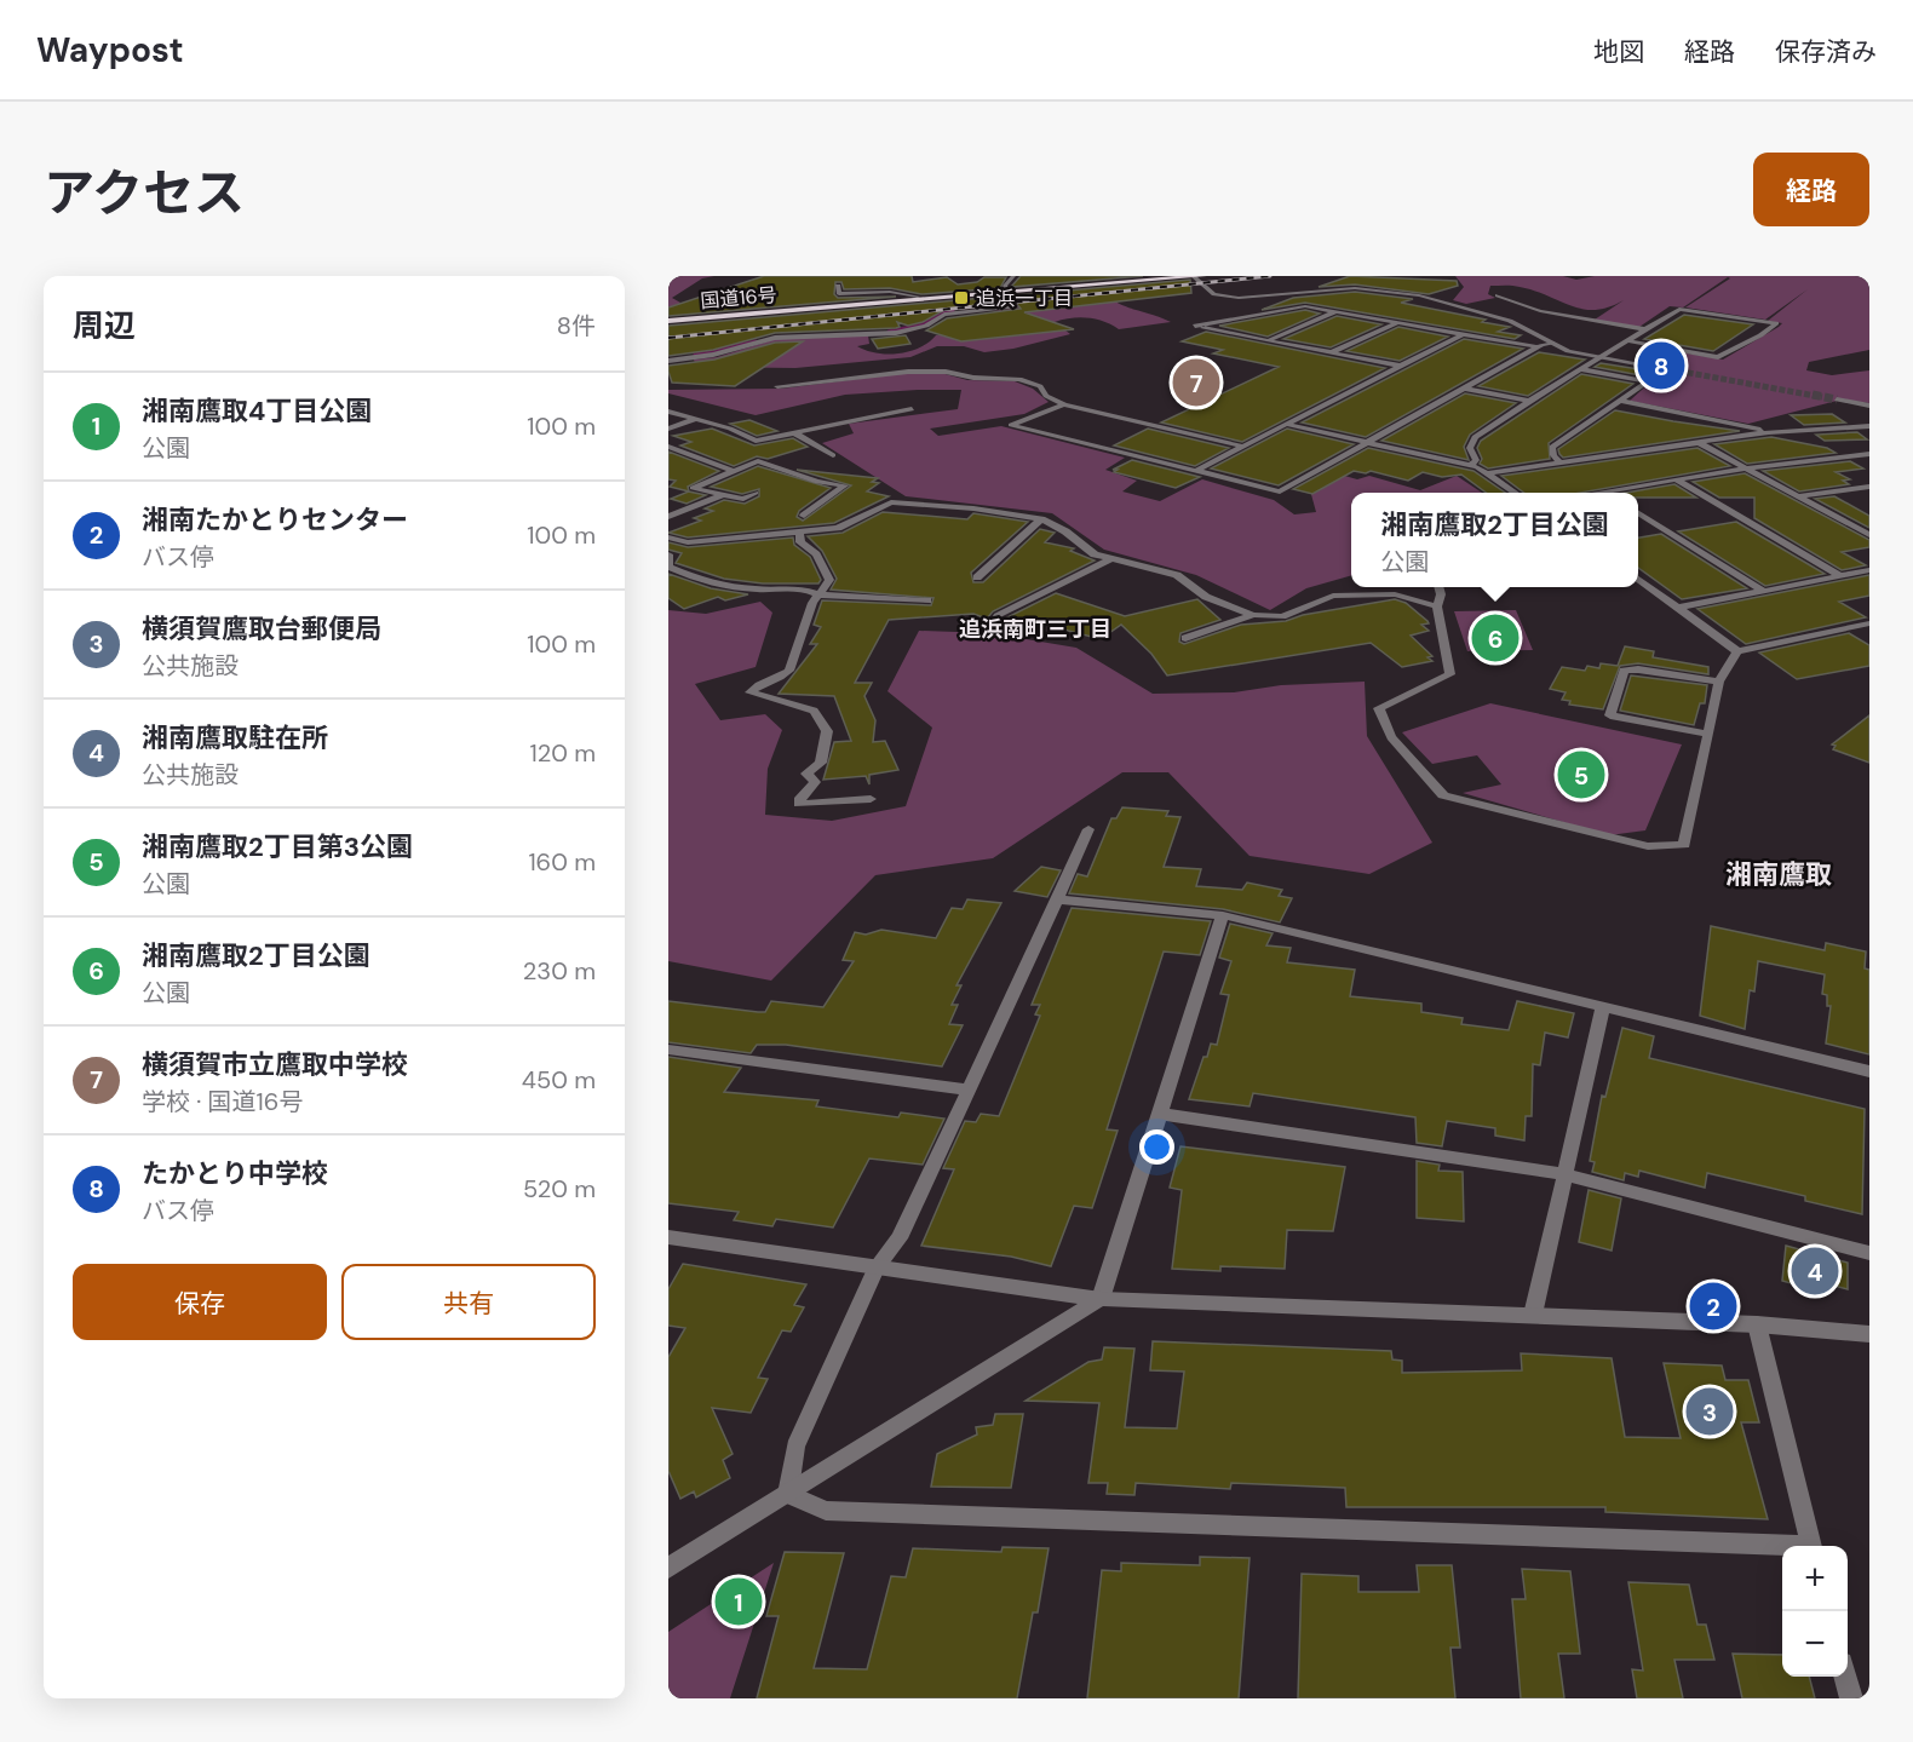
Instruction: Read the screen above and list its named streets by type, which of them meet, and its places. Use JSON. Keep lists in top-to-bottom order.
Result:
{
  "streets": {
    "highway": ["国道16号"]
  },
  "districts": ["追浜南町三丁目", "湘南鷹取"],
  "places": {
    "transit": ["追浜一丁目"]
  },
  "page": {
    "header": "Waypost",
    "nav": ["地図", "経路", "保存済み"],
    "title": "アクセス",
    "buttons": [
      "経路",
      ["保存", "共有"]
    ],
    "heading": ["周辺", "8件"],
    "pins": [
      "8",
      "7",
      "6",
      "5",
      "4",
      "2",
      "3",
      "1"
    ],
    "list": [
      {
        "mark": "1",
        "name": "湘南鷹取4丁目公園",
        "note": "公園",
        "value": "100 m"
      },
      {
        "mark": "2",
        "name": "湘南たかとりセンター",
        "note": "バス停",
        "value": "100 m"
      },
      {
        "mark": "3",
        "name": "横須賀鷹取台郵便局",
        "note": "公共施設",
        "value": "100 m"
      },
      {
        "mark": "4",
        "name": "湘南鷹取駐在所",
        "note": "公共施設",
        "value": "120 m"
      },
      {
        "mark": "5",
        "name": "湘南鷹取2丁目第3公園",
        "note": "公園",
        "value": "160 m"
      },
      {
        "mark": "6",
        "name": "湘南鷹取2丁目公園",
        "note": "公園",
        "value": "230 m"
      },
      {
        "mark": "7",
        "name": "横須賀市立鷹取中学校",
        "note": "学校 · 国道16号",
        "value": "450 m"
      },
      {
        "mark": "8",
        "name": "たかとり中学校",
        "note": "バス停",
        "value": "520 m"
      }
    ],
    "popup": ["湘南鷹取2丁目公園", "公園"],
    "map_buttons": ["+", "−"]
  }
}
